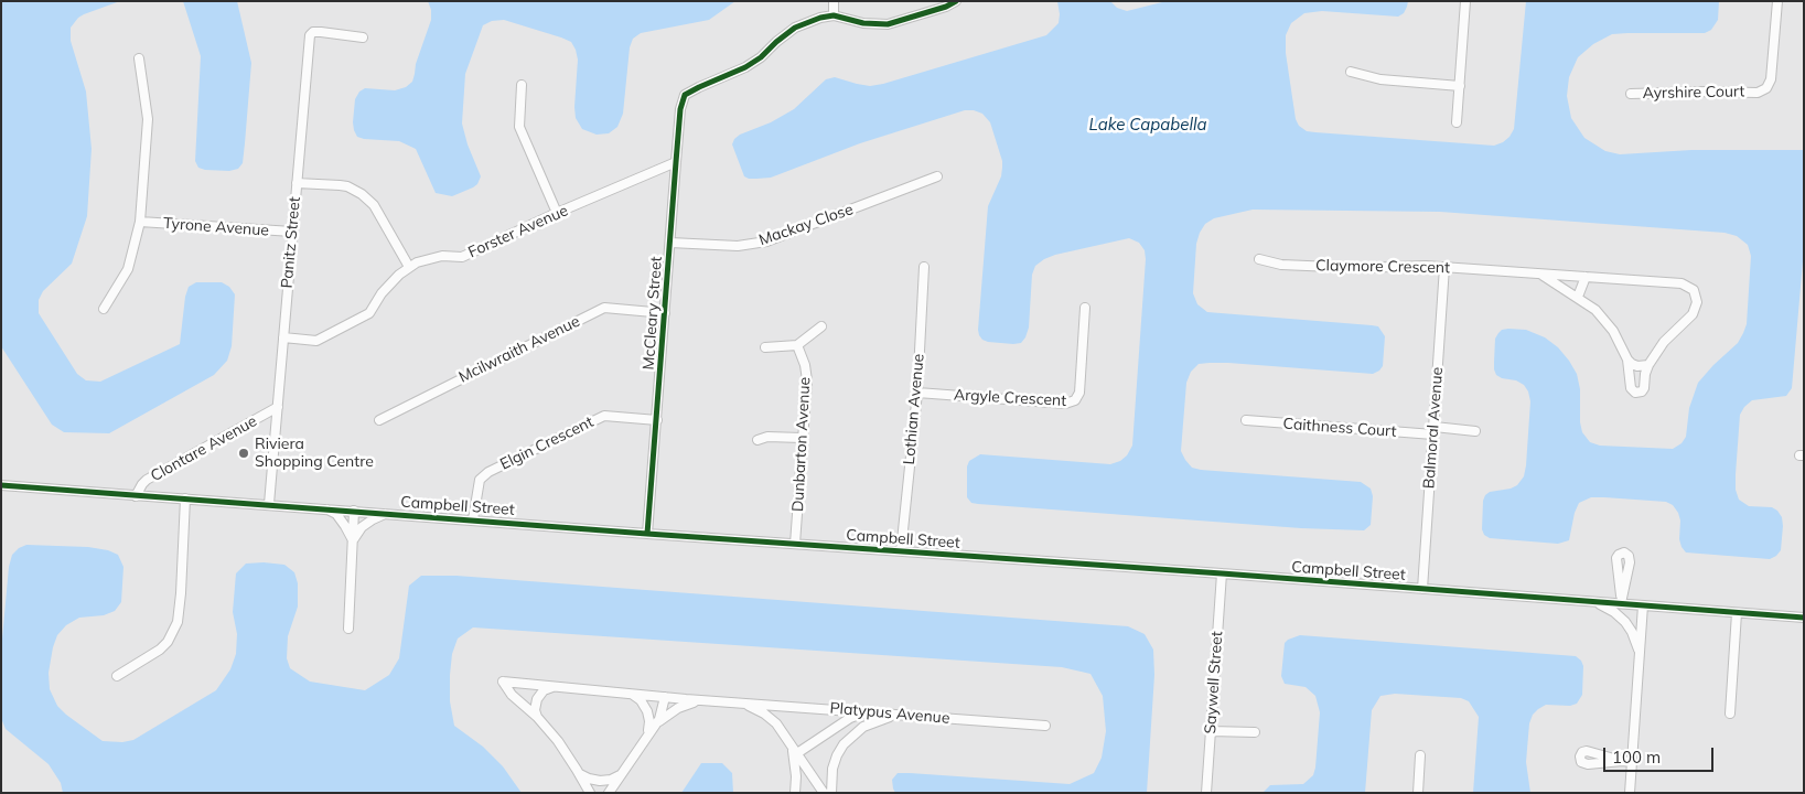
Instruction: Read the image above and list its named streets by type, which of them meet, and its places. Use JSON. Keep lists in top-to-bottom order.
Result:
{
  "streets": {
    "street": [
      "Ayrshire Court",
      "Mackay Close",
      "Tyrone Avenue",
      "Forster Avenue",
      "Panitz Street",
      "Claymore Crescent",
      "McCleary Street",
      "Mcilwraith Avenue",
      "Argyle Crescent",
      "Lothian Avenue",
      "Caithness Court",
      "Balmoral Avenue",
      "Elgin Crescent",
      "Dunbarton Avenue",
      "Clontare Avenue",
      "Campbell Street",
      "Saywell Street",
      "Platypus Avenue"
    ]
  },
  "crossings": [
    ["Mackay Close", "McCleary Street"],
    ["Tyrone Avenue", "Panitz Street"],
    ["Forster Avenue", "Panitz Street"],
    ["Forster Avenue", "McCleary Street"],
    ["Panitz Street", "Clontare Avenue"],
    ["Panitz Street", "Campbell Street"],
    ["Claymore Crescent", "Balmoral Avenue"],
    ["McCleary Street", "Mcilwraith Avenue"],
    ["McCleary Street", "Elgin Crescent"],
    ["McCleary Street", "Campbell Street"],
    ["Argyle Crescent", "Lothian Avenue"],
    ["Lothian Avenue", "Campbell Street"],
    ["Caithness Court", "Balmoral Avenue"],
    ["Balmoral Avenue", "Campbell Street"],
    ["Elgin Crescent", "Campbell Street"],
    ["Dunbarton Avenue", "Campbell Street"],
    ["Clontare Avenue", "Campbell Street"],
    ["Campbell Street", "Saywell Street"]
  ],
  "water": ["Lake Capabella"],
  "places": ["Riviera Shopping Centre"],
  "scale_bar": "100 m"
}
